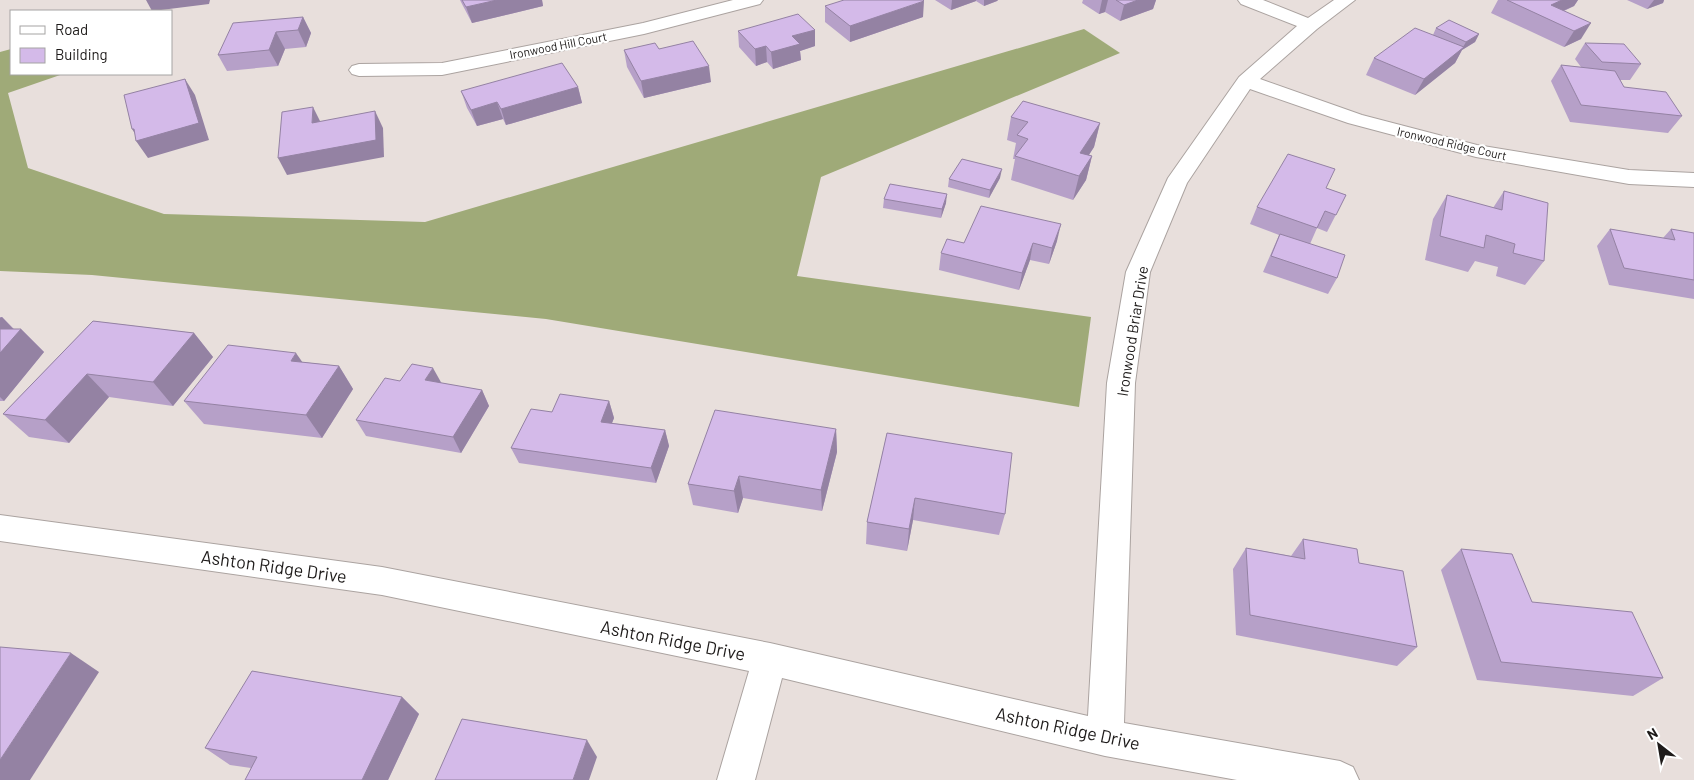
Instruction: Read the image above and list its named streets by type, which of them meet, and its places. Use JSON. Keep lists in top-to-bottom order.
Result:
{
  "streets": {
    "street": [
      "Ironwood Hill Court",
      "Ironwood Ridge Court",
      "Ironwood Briar Drive",
      "Ashton Ridge Drive"
    ]
  },
  "crossings": [
    ["Ironwood Ridge Court", "Ironwood Briar Drive"],
    ["Ironwood Briar Drive", "Ashton Ridge Drive"]
  ],
  "legend": ["Road", "Building"],
  "north": "top left"
}
